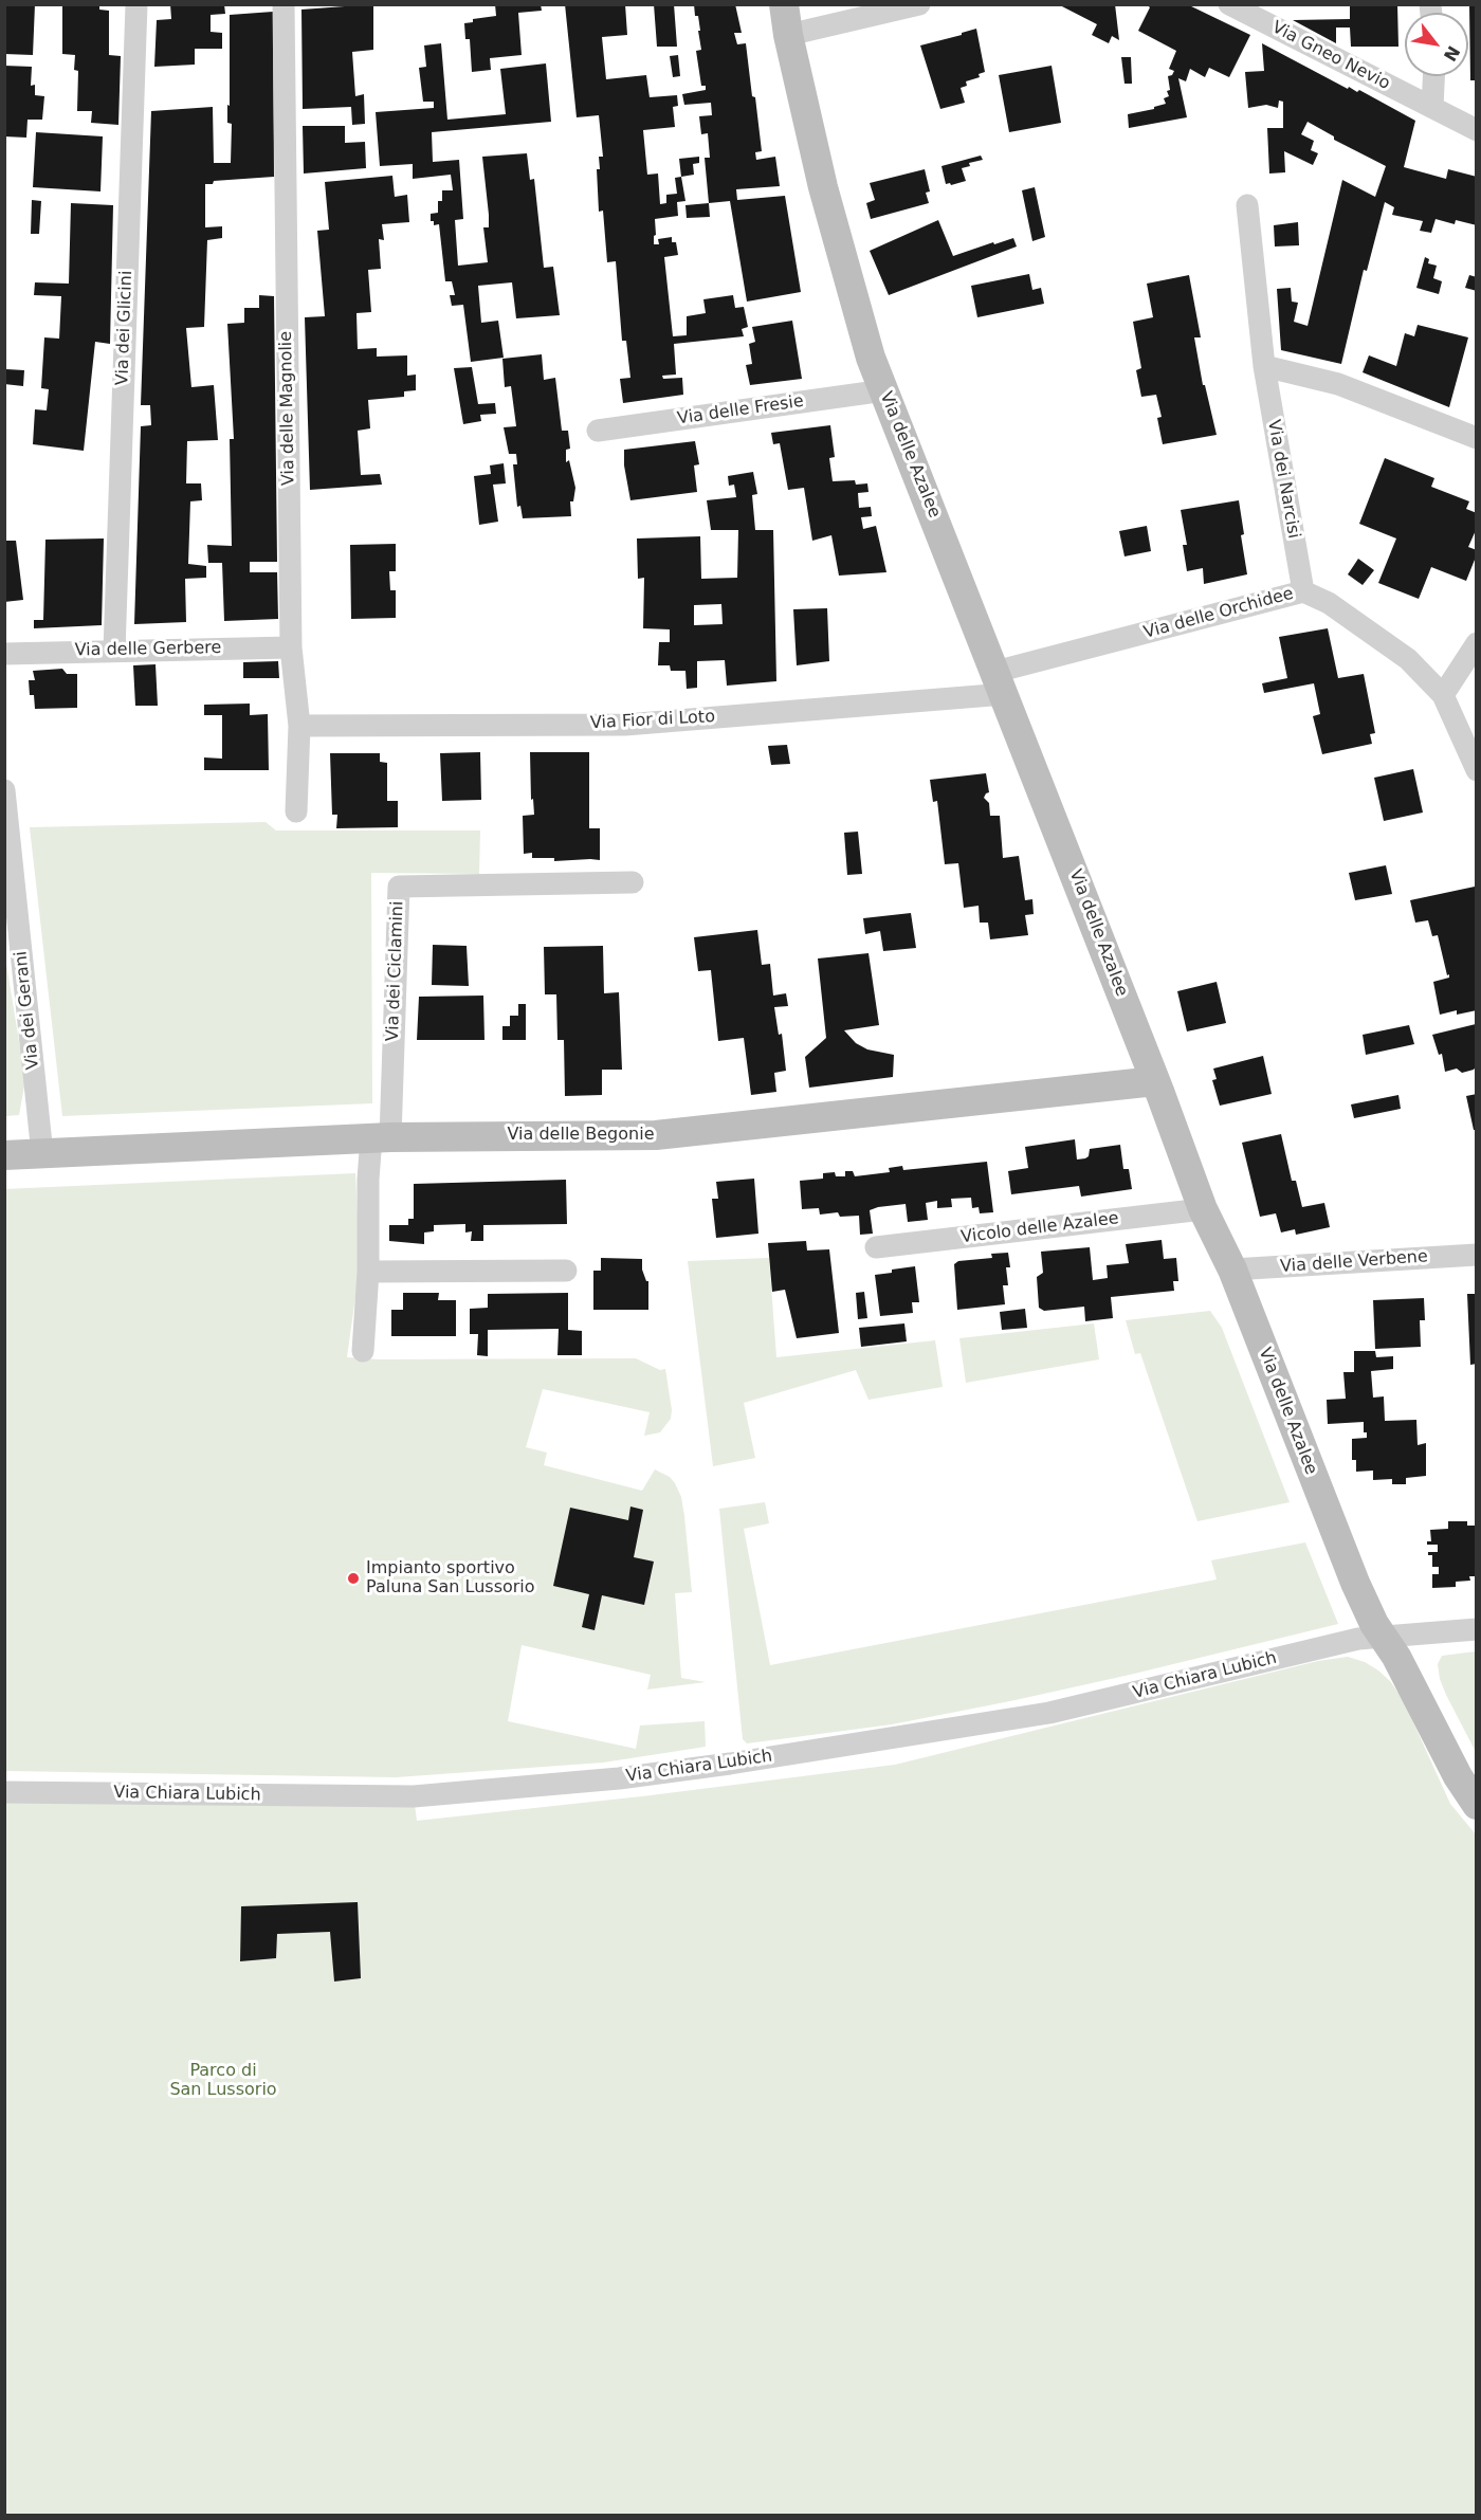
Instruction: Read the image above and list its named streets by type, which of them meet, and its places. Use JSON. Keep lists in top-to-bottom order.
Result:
{
  "streets": {
    "street": [
      "Via Gneo Nevio",
      "Via dei Glicini",
      "Via delle Magnolie",
      "Via delle Fresie",
      "Via delle Azalee",
      "Via dei Narcisi",
      "Via delle Orchidee",
      "Via delle Gerbere",
      "Via Fior di Loto",
      "Via dei Ciclamini",
      "Via dei Gerani",
      "Via delle Begonie",
      "Vicolo delle Azalee",
      "Via delle Verbene",
      "Via Chiara Lubich"
    ]
  },
  "crossings": [
    ["Via dei Glicini", "Via delle Gerbere"],
    ["Via delle Magnolie", "Via delle Gerbere"],
    ["Via delle Magnolie", "Via Fior di Loto"],
    ["Via delle Fresie", "Via delle Azalee"],
    ["Via delle Azalee", "Via delle Orchidee"],
    ["Via delle Azalee", "Via Fior di Loto"],
    ["Via delle Azalee", "Via delle Begonie"],
    ["Via delle Azalee", "Vicolo delle Azalee"],
    ["Via delle Azalee", "Via delle Verbene"],
    ["Via delle Azalee", "Via Chiara Lubich"],
    ["Via dei Narcisi", "Via delle Orchidee"],
    ["Via delle Orchidee", "Via Fior di Loto"],
    ["Via dei Ciclamini", "Via delle Begonie"],
    ["Via dei Gerani", "Via delle Begonie"]
  ],
  "parks": ["Parco di San Lussorio"],
  "places": ["Impianto sportivo Paluna San Lussorio"],
  "north": "bottom right"
}
